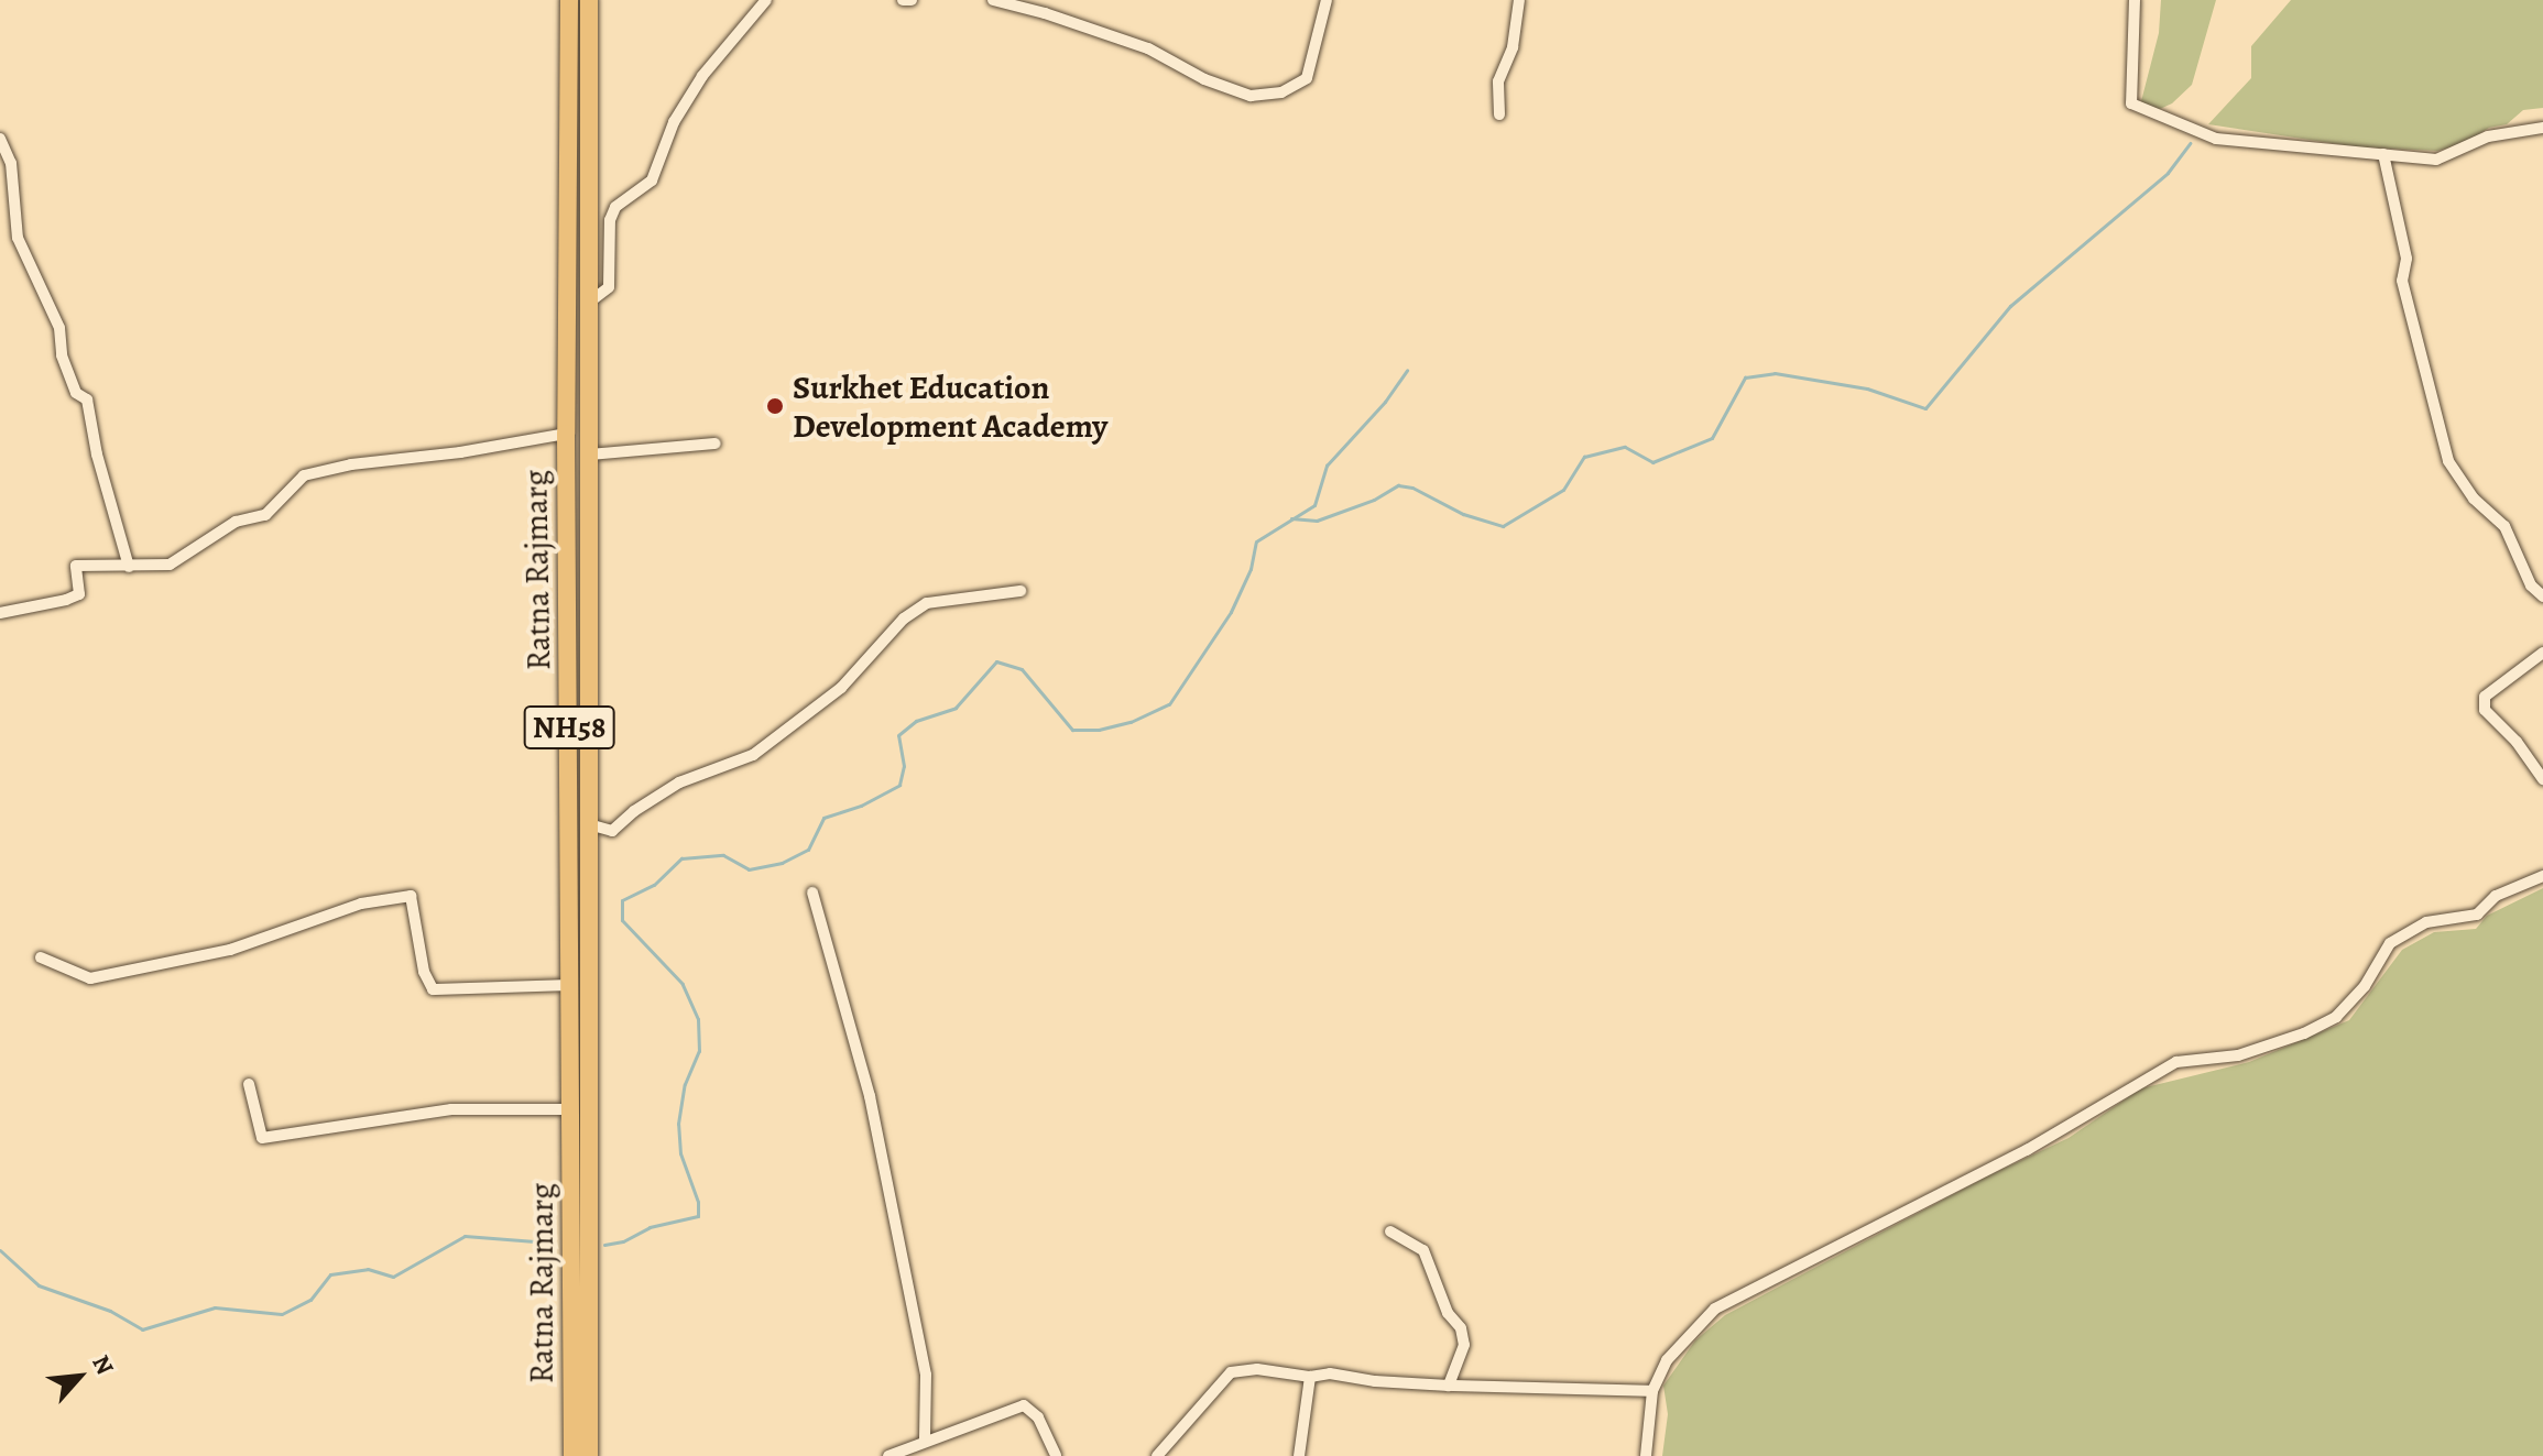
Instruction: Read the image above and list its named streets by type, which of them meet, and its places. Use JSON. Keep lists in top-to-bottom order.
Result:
{
  "streets": {
    "main road": ["Ratna Rajmarg", "NH58"]
  },
  "places": ["Surkhet Education Development Academy"],
  "north": "top right"
}
